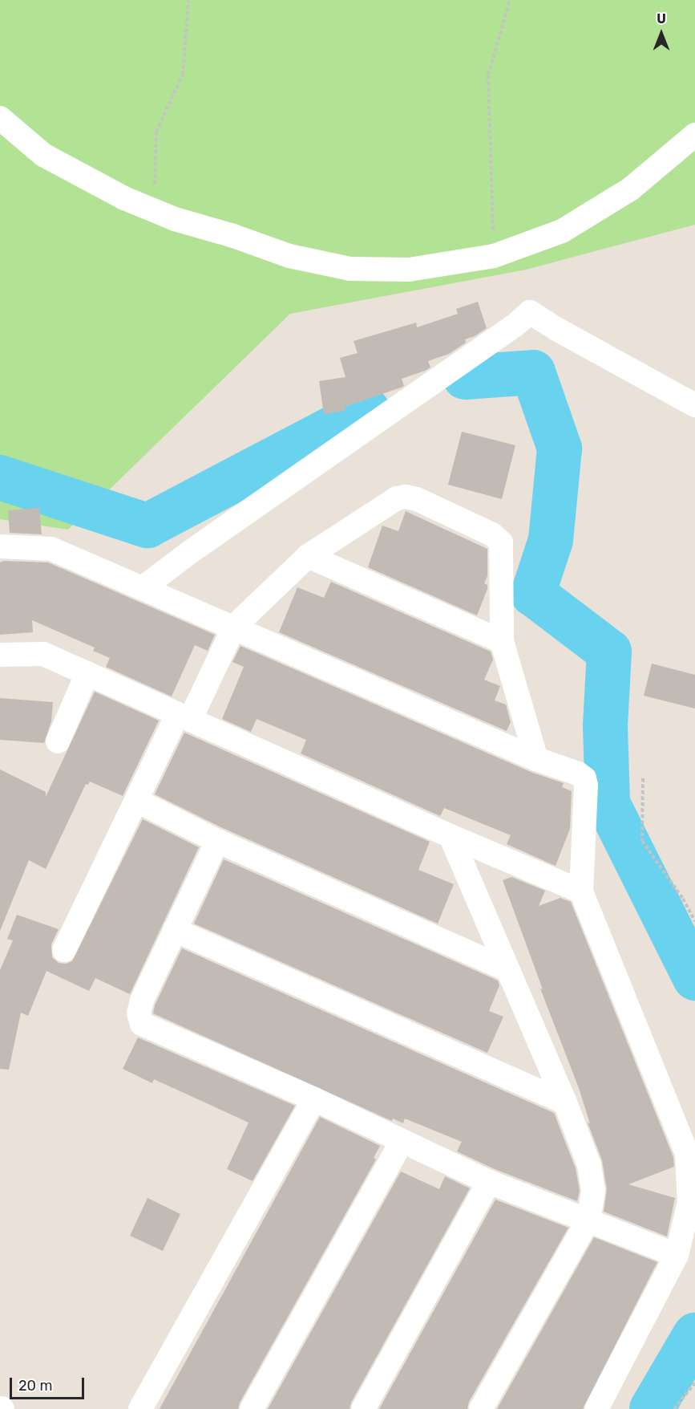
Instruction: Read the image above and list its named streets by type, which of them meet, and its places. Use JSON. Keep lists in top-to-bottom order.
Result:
{
  "scale_bar": "20 m",
  "north": "top"
}
